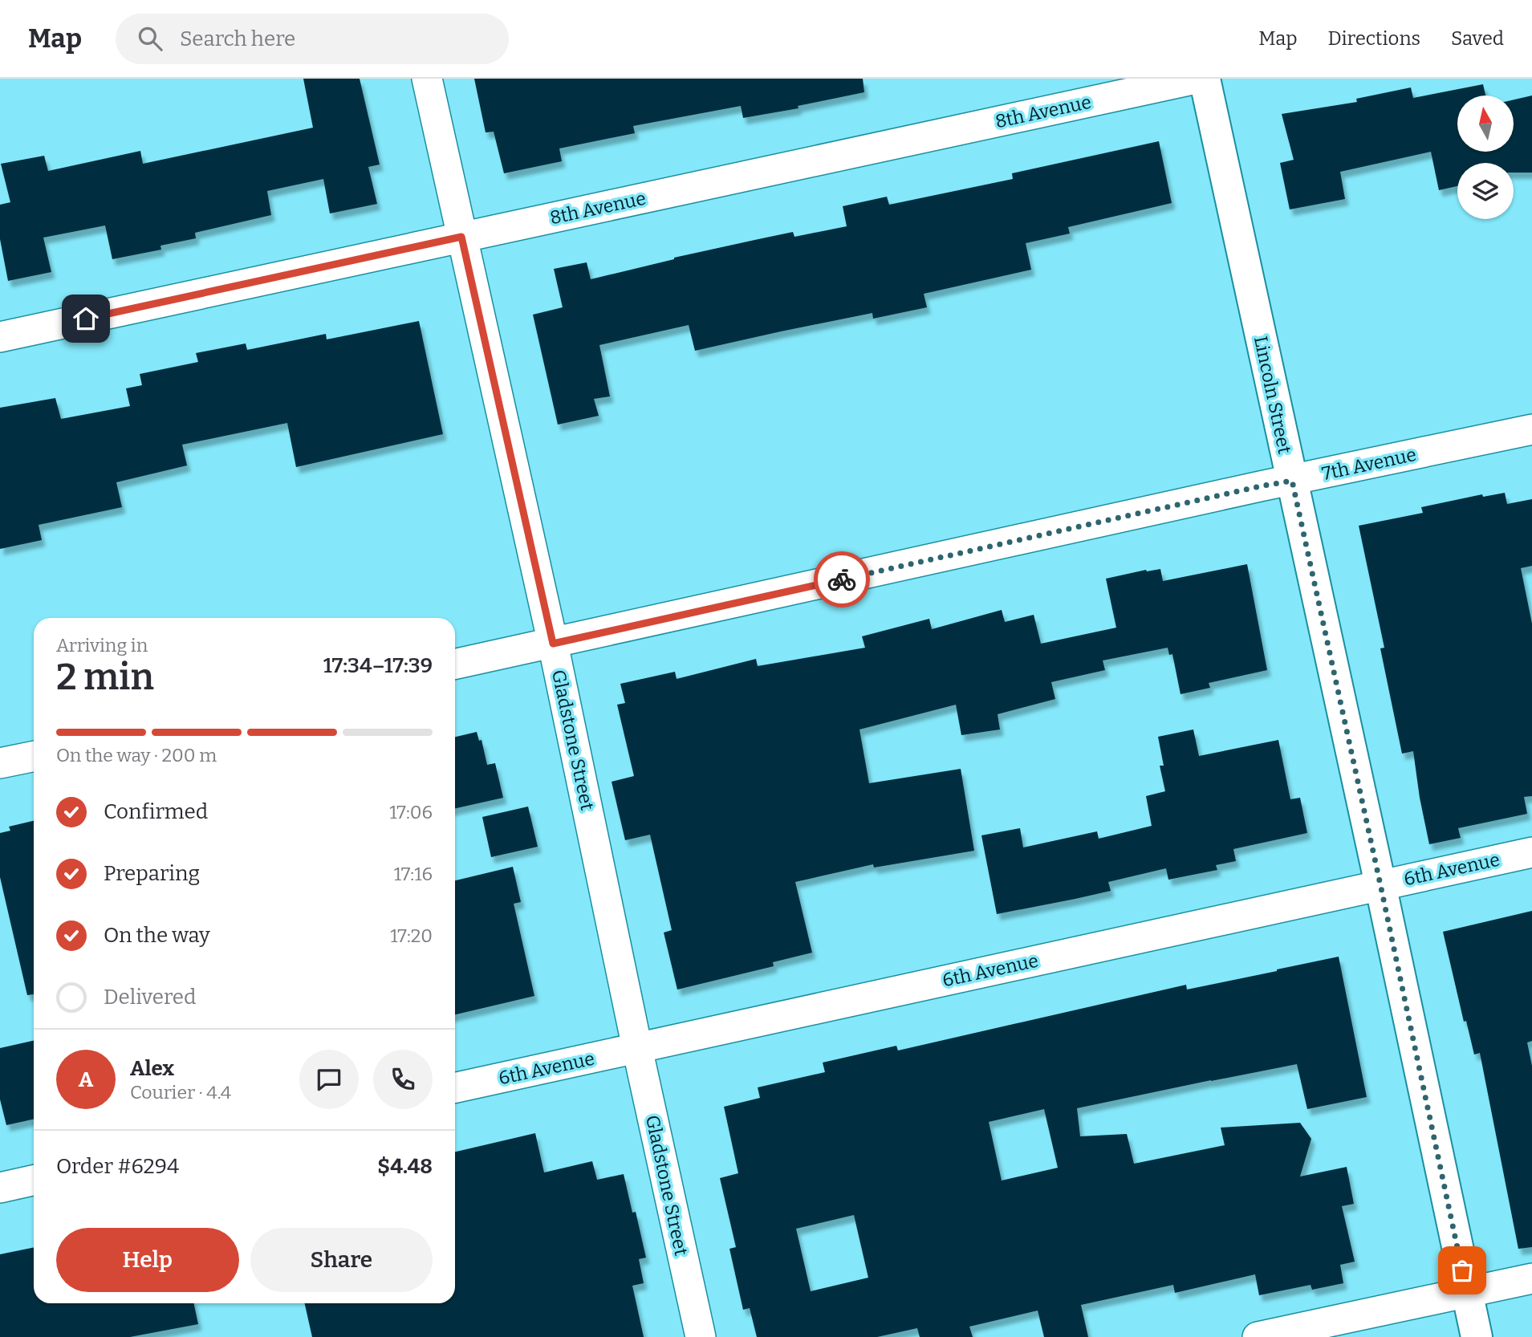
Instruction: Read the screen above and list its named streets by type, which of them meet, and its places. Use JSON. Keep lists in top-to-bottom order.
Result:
{
  "streets": {
    "street": [
      "8th Avenue",
      "Lincoln Street",
      "7th Avenue",
      "Gladstone Street",
      "6th Avenue"
    ]
  },
  "crossings": [
    ["8th Avenue", "Gladstone Street"],
    ["Lincoln Street", "7th Avenue"],
    ["Lincoln Street", "6th Avenue"],
    ["7th Avenue", "Gladstone Street"],
    ["Gladstone Street", "6th Avenue"]
  ],
  "north": "top",
  "page": {
    "header": "Map",
    "search": "Search here",
    "nav": ["Map", "Directions", "Saved"],
    "heading": ["2 min", "Arriving in", "17:34–17:39"],
    "panel": [
      "Alex",
      "Courier · 4.4",
      "Order #6294",
      "$4.48"
    ],
    "bar": "On the way · 200 m",
    "list": [
      ["Confirmed", "17:06"],
      ["Preparing", "17:16"],
      ["On the way", "17:20"],
      "Delivered"
    ],
    "round": "A",
    "buttons": ["Help", "Share"]
  }
}
